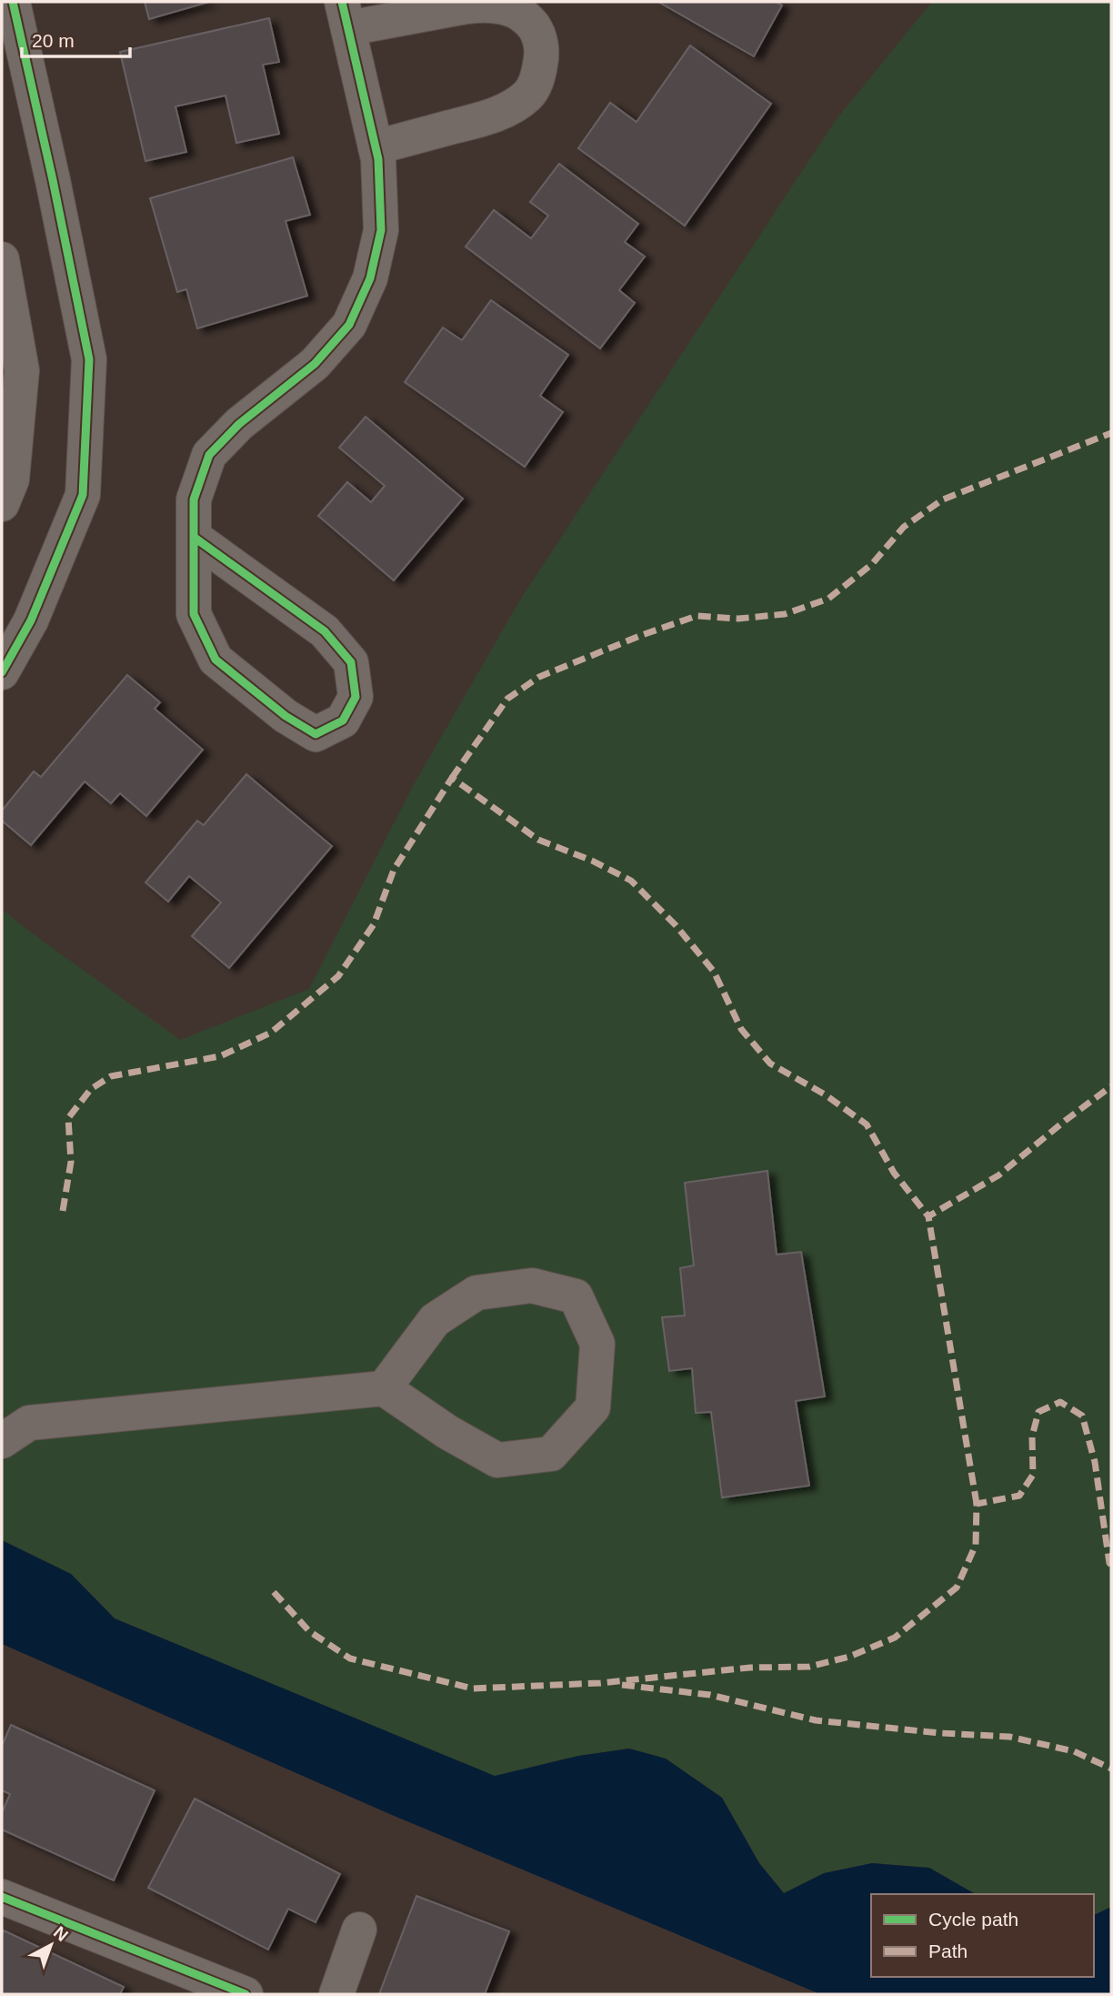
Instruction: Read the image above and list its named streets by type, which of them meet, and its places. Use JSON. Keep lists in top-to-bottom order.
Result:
{
  "legend": ["Cycle path", "Path"],
  "scale_bar": "20 m",
  "north": "top right"
}
